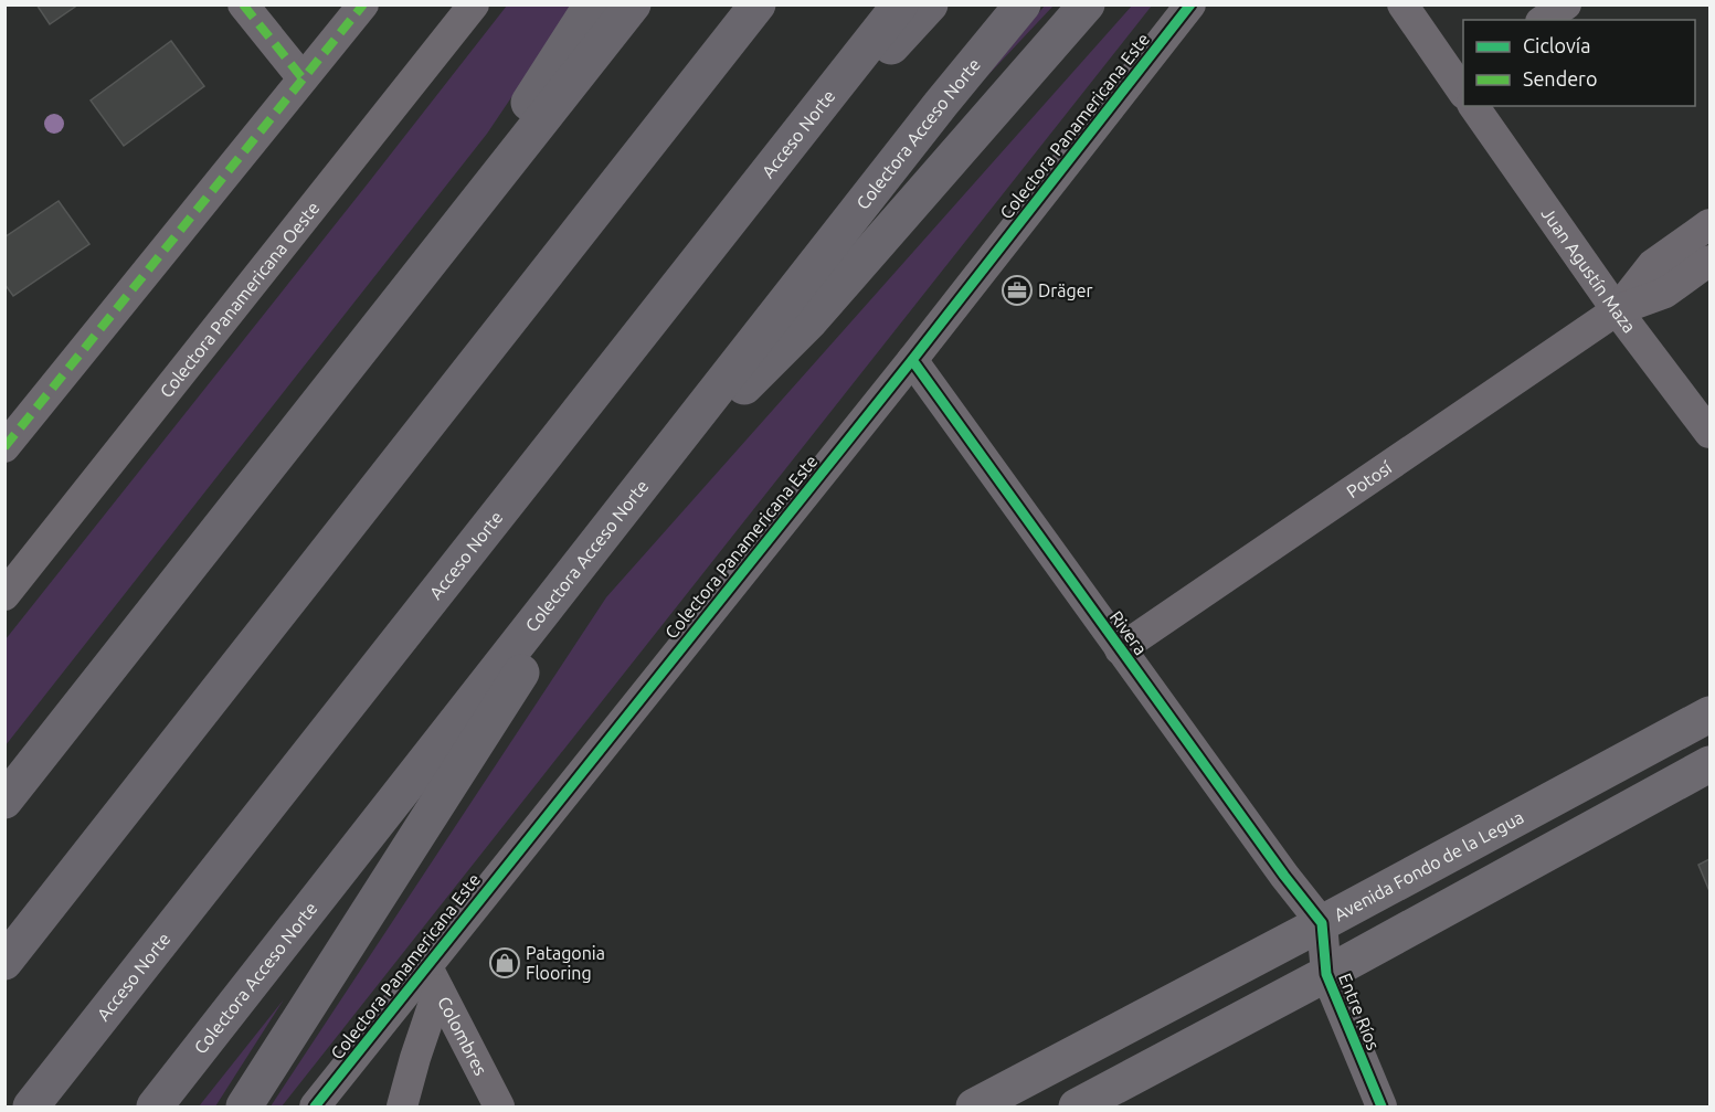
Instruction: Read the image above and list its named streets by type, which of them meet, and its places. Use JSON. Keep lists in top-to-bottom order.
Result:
{
  "streets": {
    "highway": ["Colectora Acceso Norte", "Acceso Norte"],
    "main road": ["Avenida Fondo de la Legua"],
    "street": [
      "Colectora Panamericana Este",
      "Juan Agustín Maza",
      "Colectora Panamericana Oeste",
      "Potosí",
      "Rivera",
      "Entre Ríos",
      "Colombres"
    ]
  },
  "crossings": [
    ["Colectora Panamericana Este", "Rivera"],
    ["Colectora Panamericana Este", "Colombres"],
    ["Juan Agustín Maza", "Potosí"],
    ["Potosí", "Rivera"],
    ["Rivera", "Avenida Fondo de la Legua"],
    ["Rivera", "Entre Ríos"],
    ["Avenida Fondo de la Legua", "Entre Ríos"]
  ],
  "places": {
    "office": ["Dräger"],
    "shop": ["Patagonia Flooring"]
  },
  "legend": ["Ciclovía", "Sendero"]
}
